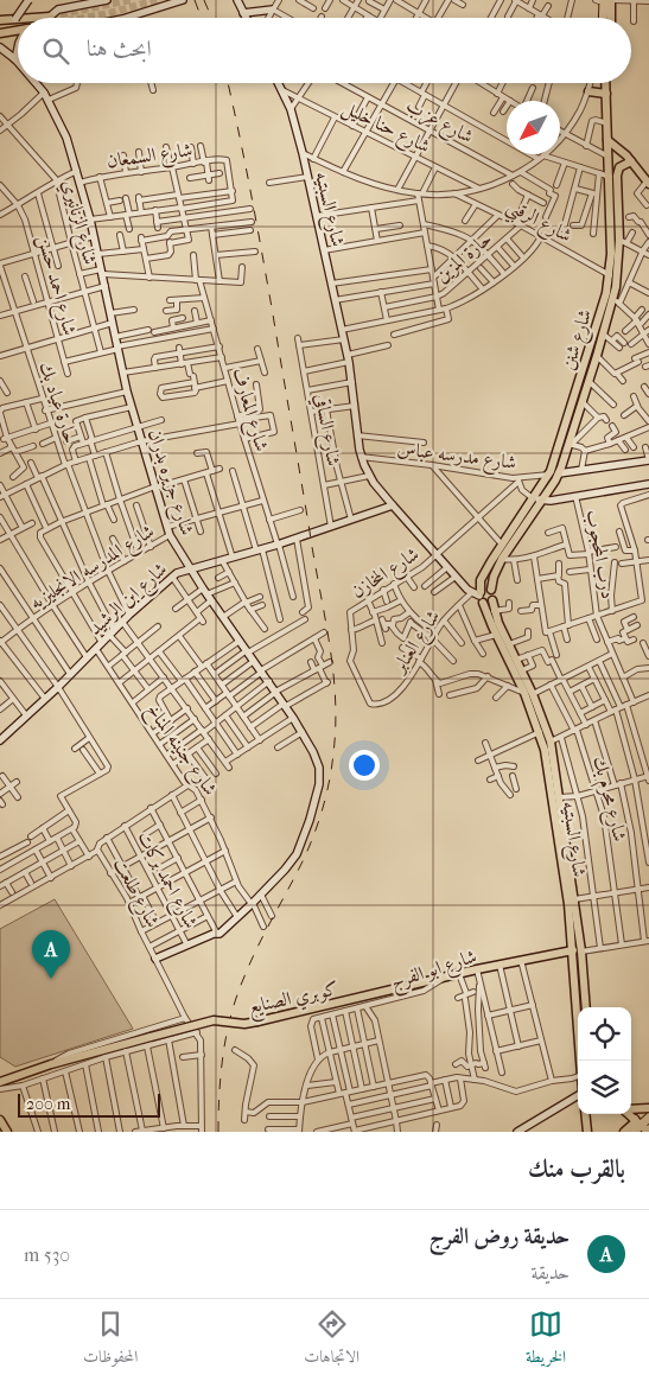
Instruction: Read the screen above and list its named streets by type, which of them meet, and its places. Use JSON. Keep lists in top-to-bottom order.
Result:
{
  "streets": {
    "main road": [
      "شارع السبتيه",
      "شارع شنن",
      "شارع ابو الفرج",
      "كوبري الصنايع"
    ],
    "street": [
      "شارع عزب",
      "شارع حنا خليل",
      "شارع السمعان",
      "شارع الرقبي",
      "شارع الزنانيري",
      "حارة المزين",
      "شارع احمد حسن",
      "حارة عياد بك",
      "شارع المعارف",
      "شارع الساقي",
      "شارع مدرسه عباس",
      "شارع جزيره بدران",
      "درب المحجوب",
      "شارع المدرسه الانجليزيه",
      "شارع المخازن",
      "شارع ابن الرشيد",
      "شارع العنابر",
      "شارع جنينه المناخ",
      "شارع محرم بك",
      "شارع احمد بركات",
      "شارع طلعت"
    ]
  },
  "crossings": [
    ["شارع حنا خليل", "شارع السبتيه"],
    ["شارع السمعان", "شارع جزيره بدران"],
    ["شارع السبتيه", "شارع شنن"],
    ["شارع السبتيه", "شارع مدرسه عباس"],
    ["شارع السبتيه", "شارع المخازن"],
    ["شارع السبتيه", "شارع ابن الرشيد"],
    ["شارع السبتيه", "شارع العنابر"],
    ["شارع السبتيه", "شارع ابو الفرج"],
    ["شارع الرقبي", "حارة المزين"],
    ["شارع الرقبي", "شارع شنن"],
    ["شارع شنن", "شارع مدرسه عباس"],
    ["شارع شنن", "شارع العنابر"],
    ["حارة عياد بك", "شارع المدرسه الانجليزيه"],
    ["حارة عياد بك", "شارع ابن الرشيد"],
    ["شارع المعارف", "شارع ابن الرشيد"],
    ["شارع الساقي", "شارع ابن الرشيد"],
    ["شارع مدرسه عباس", "شارع المخازن"],
    ["شارع جزيره بدران", "شارع المدرسه الانجليزيه"],
    ["شارع جزيره بدران", "شارع ابن الرشيد"],
    ["شارع جزيره بدران", "شارع جنينه المناخ"],
    ["شارع جزيره بدران", "شارع احمد بركات"],
    ["شارع جزيره بدران", "شارع طلعت"],
    ["شارع المدرسه الانجليزيه", "شارع جنينه المناخ"],
    ["شارع المخازن", "شارع العنابر"],
    ["شارع ابن الرشيد", "شارع جنينه المناخ"],
    ["شارع جنينه المناخ", "شارع طلعت"],
    ["شارع احمد بركات", "شارع طلعت"],
    ["شارع ابو الفرج", "كوبري الصنايع"]
  ],
  "scale_bar": "200 m",
  "north": "bottom left",
  "page": {
    "search": "ابحث هنا",
    "pins": "A",
    "scale": "200 m",
    "heading": "بالقرب منك",
    "list": [
      {
        "mark": "A",
        "name": "حديقة روض الفرج",
        "note": "حديقة",
        "value": "530 m"
      }
    ],
    "nav": ["الخريطة", "الاتجاهات", "المحفوظات"]
  }
}
